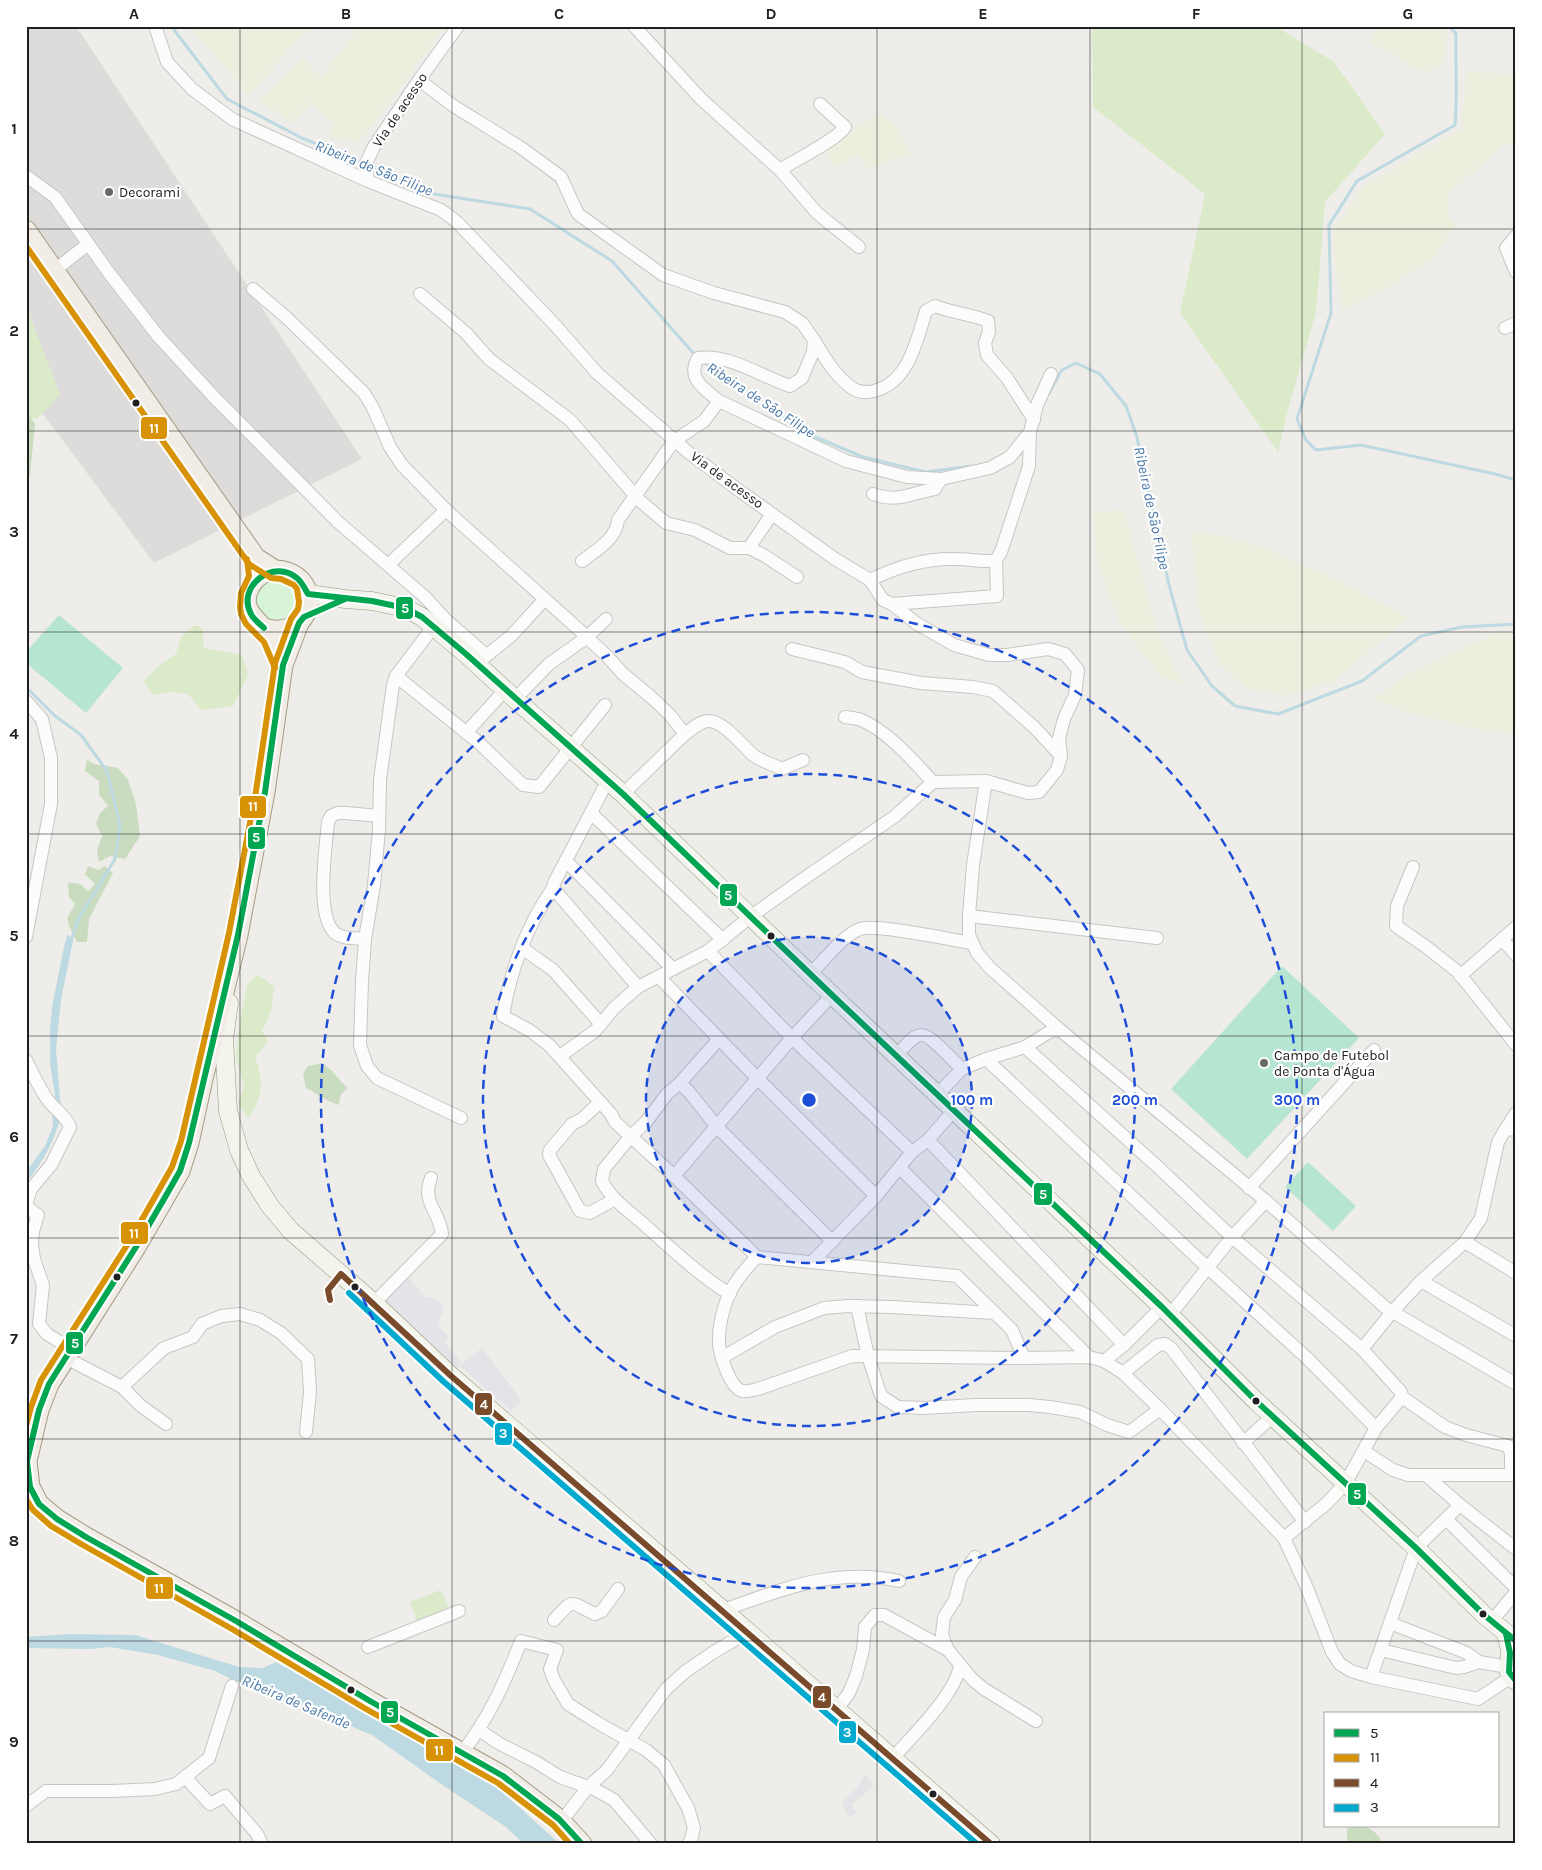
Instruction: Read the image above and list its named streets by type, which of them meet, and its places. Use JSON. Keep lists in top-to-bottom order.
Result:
{
  "streets": {
    "street": ["Via de acesso"]
  },
  "water": ["Ribeira de São Filipe", "Ribeira de Safende"],
  "places": ["Decorami", "Campo de Futebol de Ponta d'Água"],
  "lines": [
    "transit line 11",
    "transit line 5",
    "transit line 4",
    "transit line 3"
  ],
  "legend": [
    "5",
    "11",
    "4",
    "3"
  ],
  "grid": {
    "columns": [
      "A",
      "B",
      "C",
      "D",
      "E",
      "F",
      "G"
    ],
    "rows": [
      "1",
      "2",
      "3",
      "4",
      "5",
      "6",
      "7",
      "8",
      "9"
    ]
  },
  "rings": ["100 m", "200 m", "300 m"]
}
